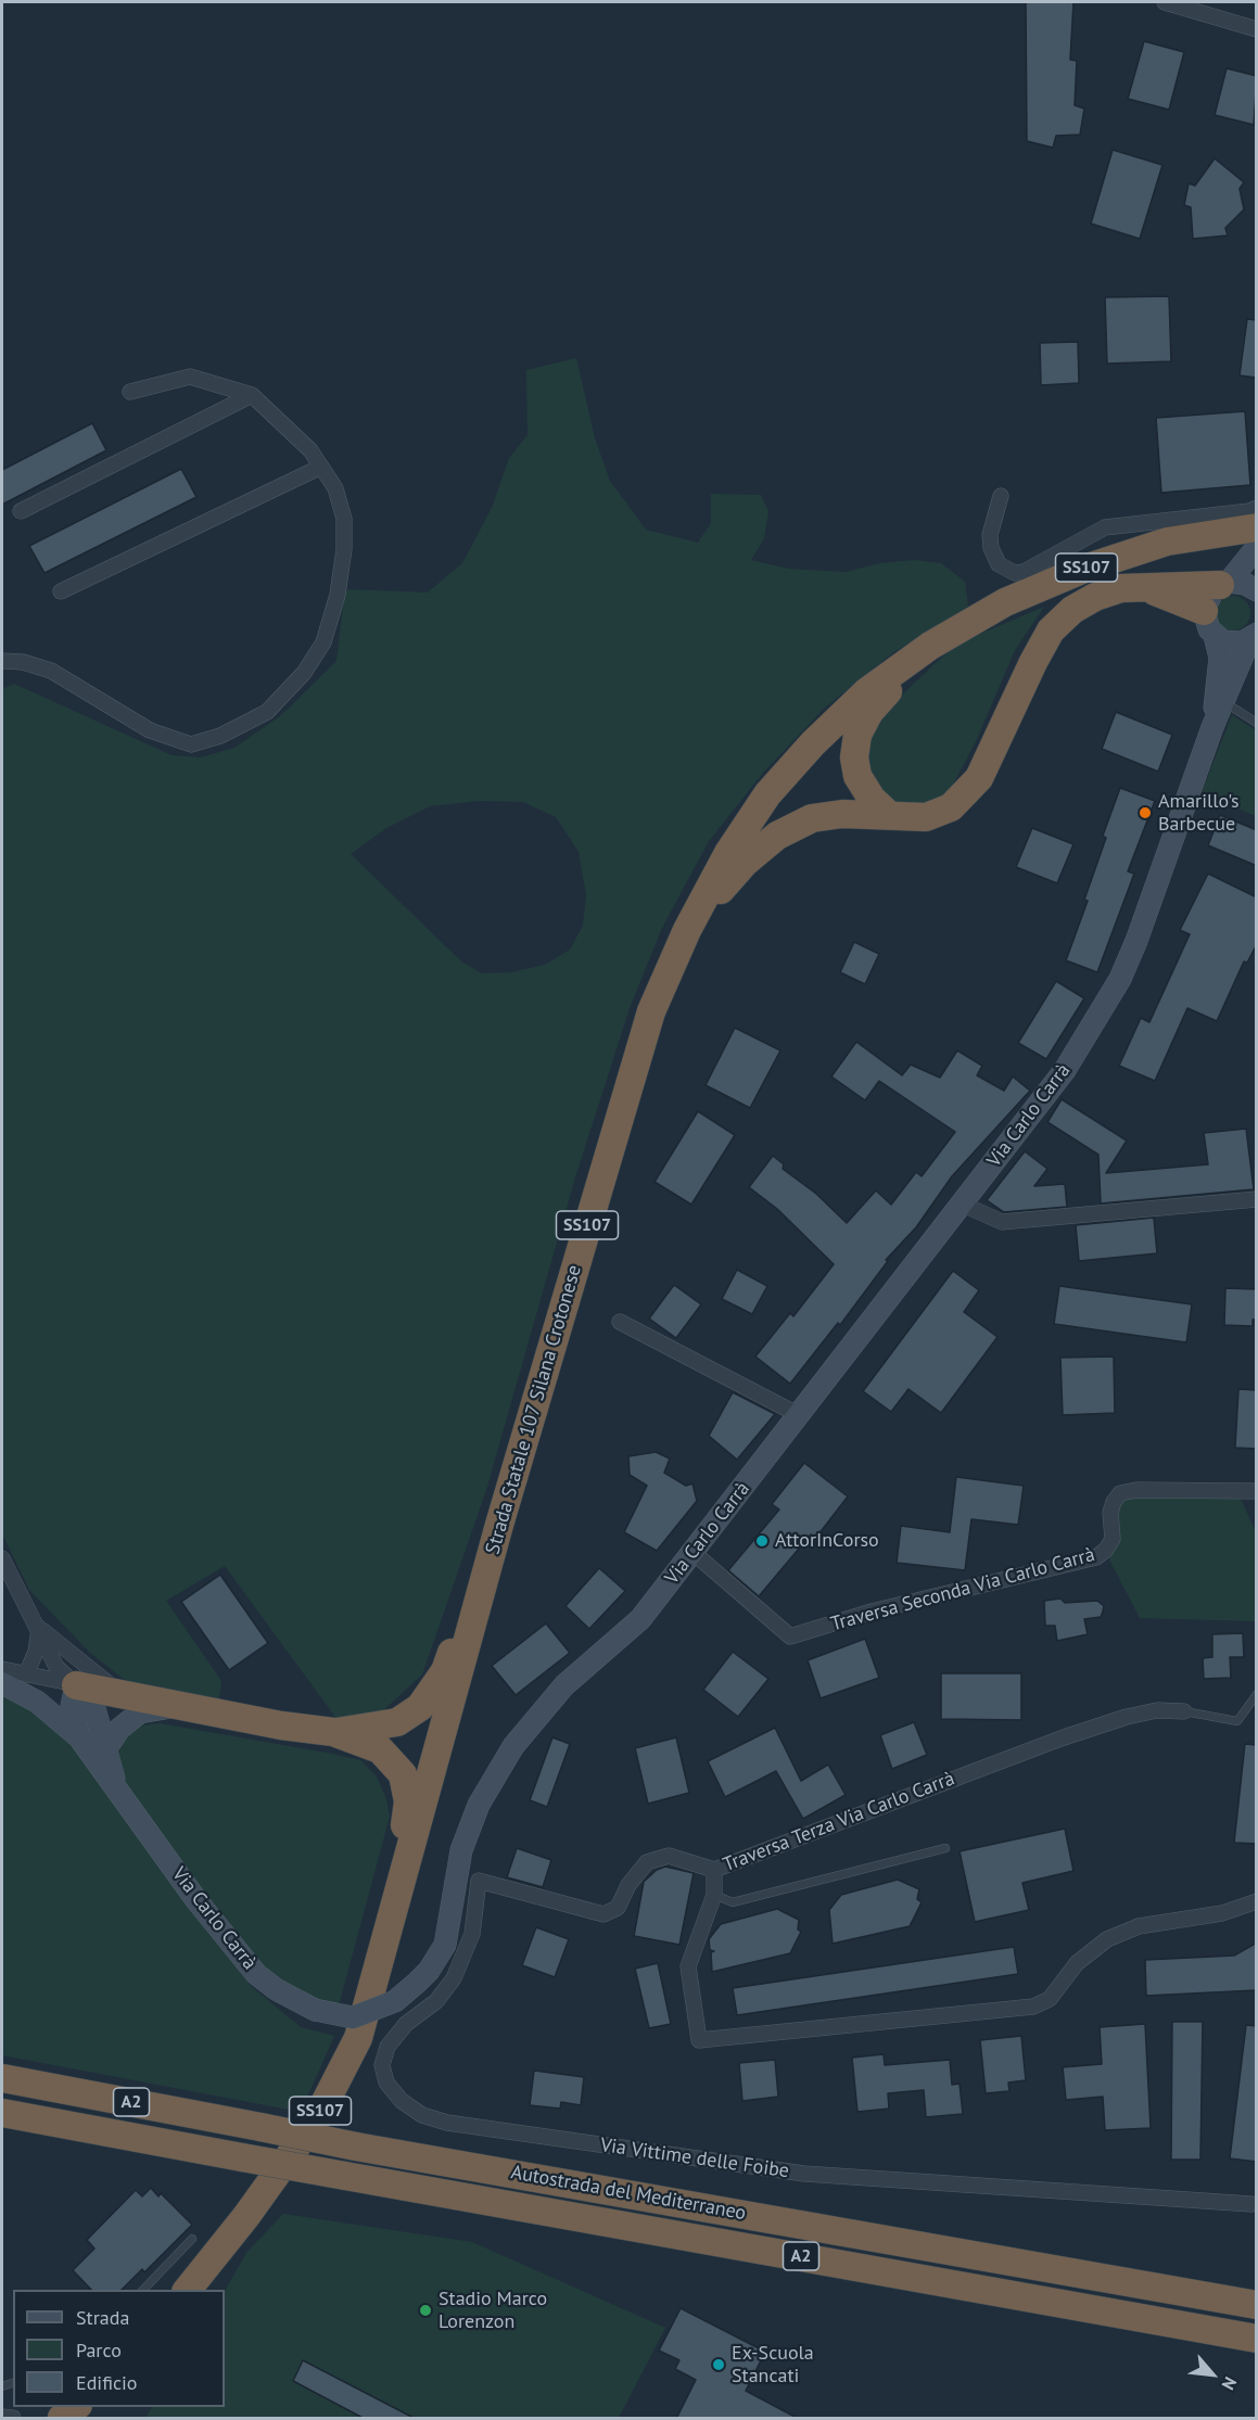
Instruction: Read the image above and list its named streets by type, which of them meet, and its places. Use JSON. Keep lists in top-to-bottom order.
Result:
{
  "streets": {
    "highway": [
      "SS107",
      "Strada Statale 107 Silana Crotonese",
      "A2",
      "Autostrada del Mediterraneo"
    ],
    "main road": ["Via Carlo Carrà"],
    "street": ["Traversa Seconda Via Carlo Carrà", "Traversa Terza Via Carlo Carrà", "Via Vittime delle Foibe"]
  },
  "crossings": [
    ["Via Carlo Carrà", "Traversa Seconda Via Carlo Carrà"],
    ["Traversa Terza Via Carlo Carrà", "Via Vittime delle Foibe"]
  ],
  "places": [
    "Amarillo's Barbecue",
    "AttorInCorso",
    "Stadio Marco Lorenzon",
    "Ex-Scuola Stancati"
  ],
  "legend": ["Strada", "Parco", "Edificio"],
  "north": "bottom right"
}
